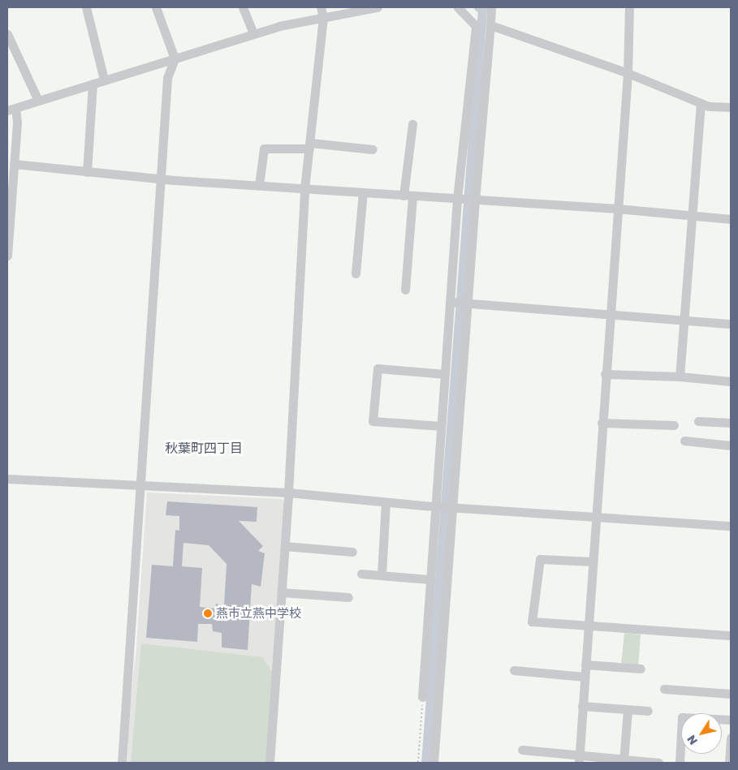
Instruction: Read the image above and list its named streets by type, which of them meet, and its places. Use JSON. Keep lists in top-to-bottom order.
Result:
{
  "districts": ["秋葉町四丁目"],
  "places": ["燕市立燕中学校"],
  "north": "bottom left"
}
